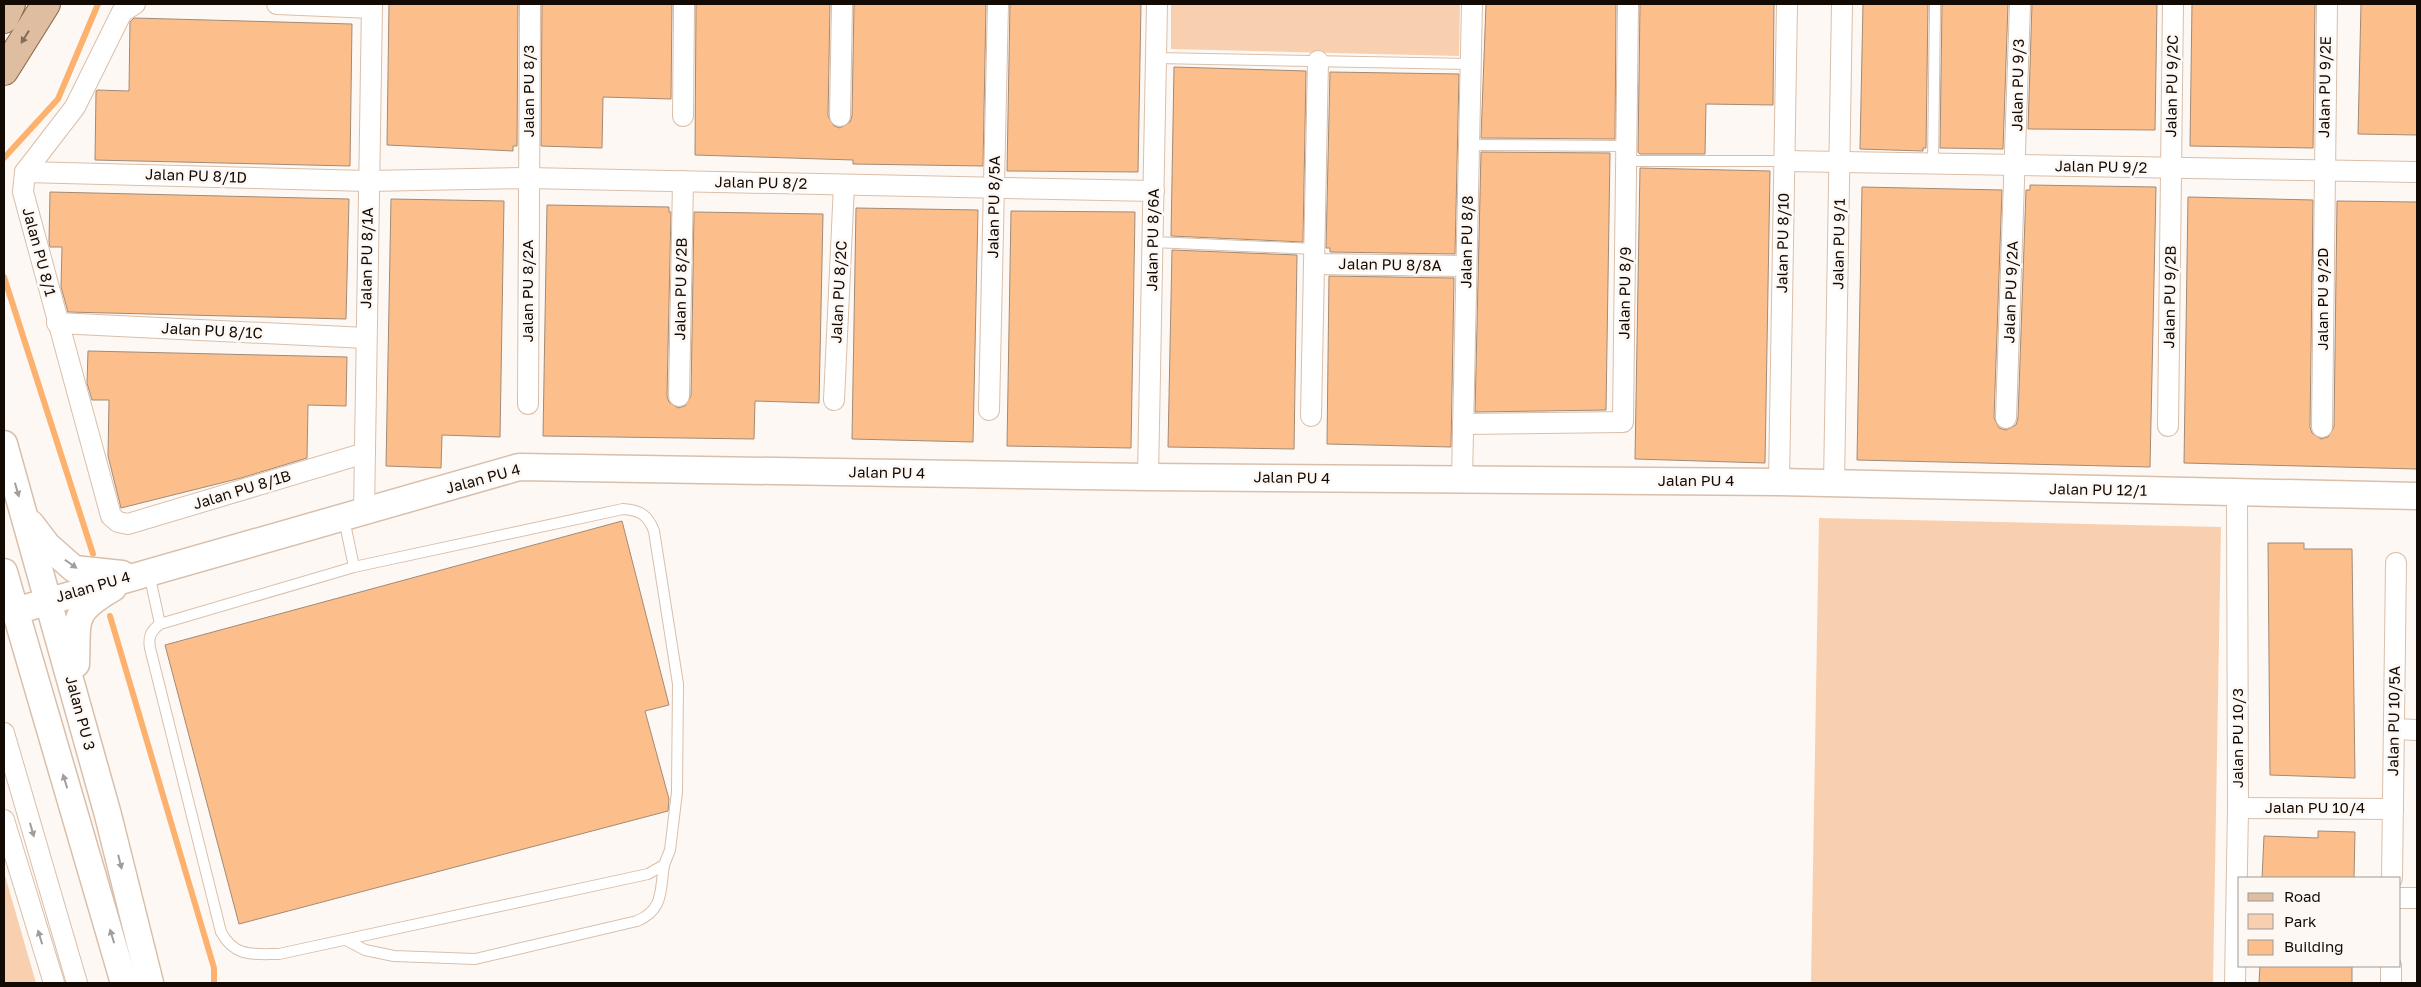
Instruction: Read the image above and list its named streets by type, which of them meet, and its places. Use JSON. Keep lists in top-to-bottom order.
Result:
{
  "streets": {
    "street": [
      "Jalan PU 9/3",
      "Jalan PU 9/2C",
      "Jalan PU 9/2E",
      "Jalan PU 8/3",
      "Jalan PU 9/2",
      "Jalan PU 8/1D",
      "Jalan PU 8/2",
      "Jalan PU 8/5A",
      "Jalan PU 8/6A",
      "Jalan PU 8/8",
      "Jalan PU 8/10",
      "Jalan PU 9/1",
      "Jalan PU 8/1",
      "Jalan PU 8/1A",
      "Jalan PU 8/8A",
      "Jalan PU 8/2B",
      "Jalan PU 8/2A",
      "Jalan PU 8/2C",
      "Jalan PU 9/2A",
      "Jalan PU 8/9",
      "Jalan PU 9/2B",
      "Jalan PU 9/2D",
      "Jalan PU 8/1C",
      "Jalan PU 4",
      "Jalan PU 8/1B",
      "Jalan PU 12/1",
      "Jalan PU 3",
      "Jalan PU 10/5A",
      "Jalan PU 10/3",
      "Jalan PU 10/4"
    ]
  },
  "crossings": [
    ["Jalan PU 9/3", "Jalan PU 9/2"],
    ["Jalan PU 9/3", "Jalan PU 9/2A"],
    ["Jalan PU 9/2C", "Jalan PU 9/2"],
    ["Jalan PU 9/2C", "Jalan PU 9/2B"],
    ["Jalan PU 9/2E", "Jalan PU 9/2"],
    ["Jalan PU 9/2E", "Jalan PU 9/2D"],
    ["Jalan PU 8/3", "Jalan PU 8/2"],
    ["Jalan PU 8/3", "Jalan PU 8/2A"],
    ["Jalan PU 9/2", "Jalan PU 8/10"],
    ["Jalan PU 9/2", "Jalan PU 9/1"],
    ["Jalan PU 9/2", "Jalan PU 9/2A"],
    ["Jalan PU 9/2", "Jalan PU 9/2B"],
    ["Jalan PU 9/2", "Jalan PU 9/2D"],
    ["Jalan PU 8/1D", "Jalan PU 8/2"],
    ["Jalan PU 8/1D", "Jalan PU 8/1"],
    ["Jalan PU 8/1D", "Jalan PU 8/1A"],
    ["Jalan PU 8/2", "Jalan PU 8/5A"],
    ["Jalan PU 8/2", "Jalan PU 8/6A"],
    ["Jalan PU 8/2", "Jalan PU 8/1A"],
    ["Jalan PU 8/2", "Jalan PU 8/2B"],
    ["Jalan PU 8/2", "Jalan PU 8/2A"],
    ["Jalan PU 8/2", "Jalan PU 8/2C"],
    ["Jalan PU 8/6A", "Jalan PU 4"],
    ["Jalan PU 8/8", "Jalan PU 8/8A"],
    ["Jalan PU 8/8", "Jalan PU 8/9"],
    ["Jalan PU 8/8", "Jalan PU 4"],
    ["Jalan PU 8/10", "Jalan PU 4"],
    ["Jalan PU 8/10", "Jalan PU 12/1"],
    ["Jalan PU 9/1", "Jalan PU 12/1"],
    ["Jalan PU 8/1", "Jalan PU 8/1C"],
    ["Jalan PU 8/1", "Jalan PU 8/1B"],
    ["Jalan PU 8/1A", "Jalan PU 8/1C"],
    ["Jalan PU 8/1A", "Jalan PU 4"],
    ["Jalan PU 8/1A", "Jalan PU 8/1B"],
    ["Jalan PU 4", "Jalan PU 12/1"],
    ["Jalan PU 4", "Jalan PU 3"],
    ["Jalan PU 12/1", "Jalan PU 10/3"],
    ["Jalan PU 10/5A", "Jalan PU 10/4"],
    ["Jalan PU 10/3", "Jalan PU 10/4"]
  ],
  "legend": ["Road", "Park", "Building"]
}
